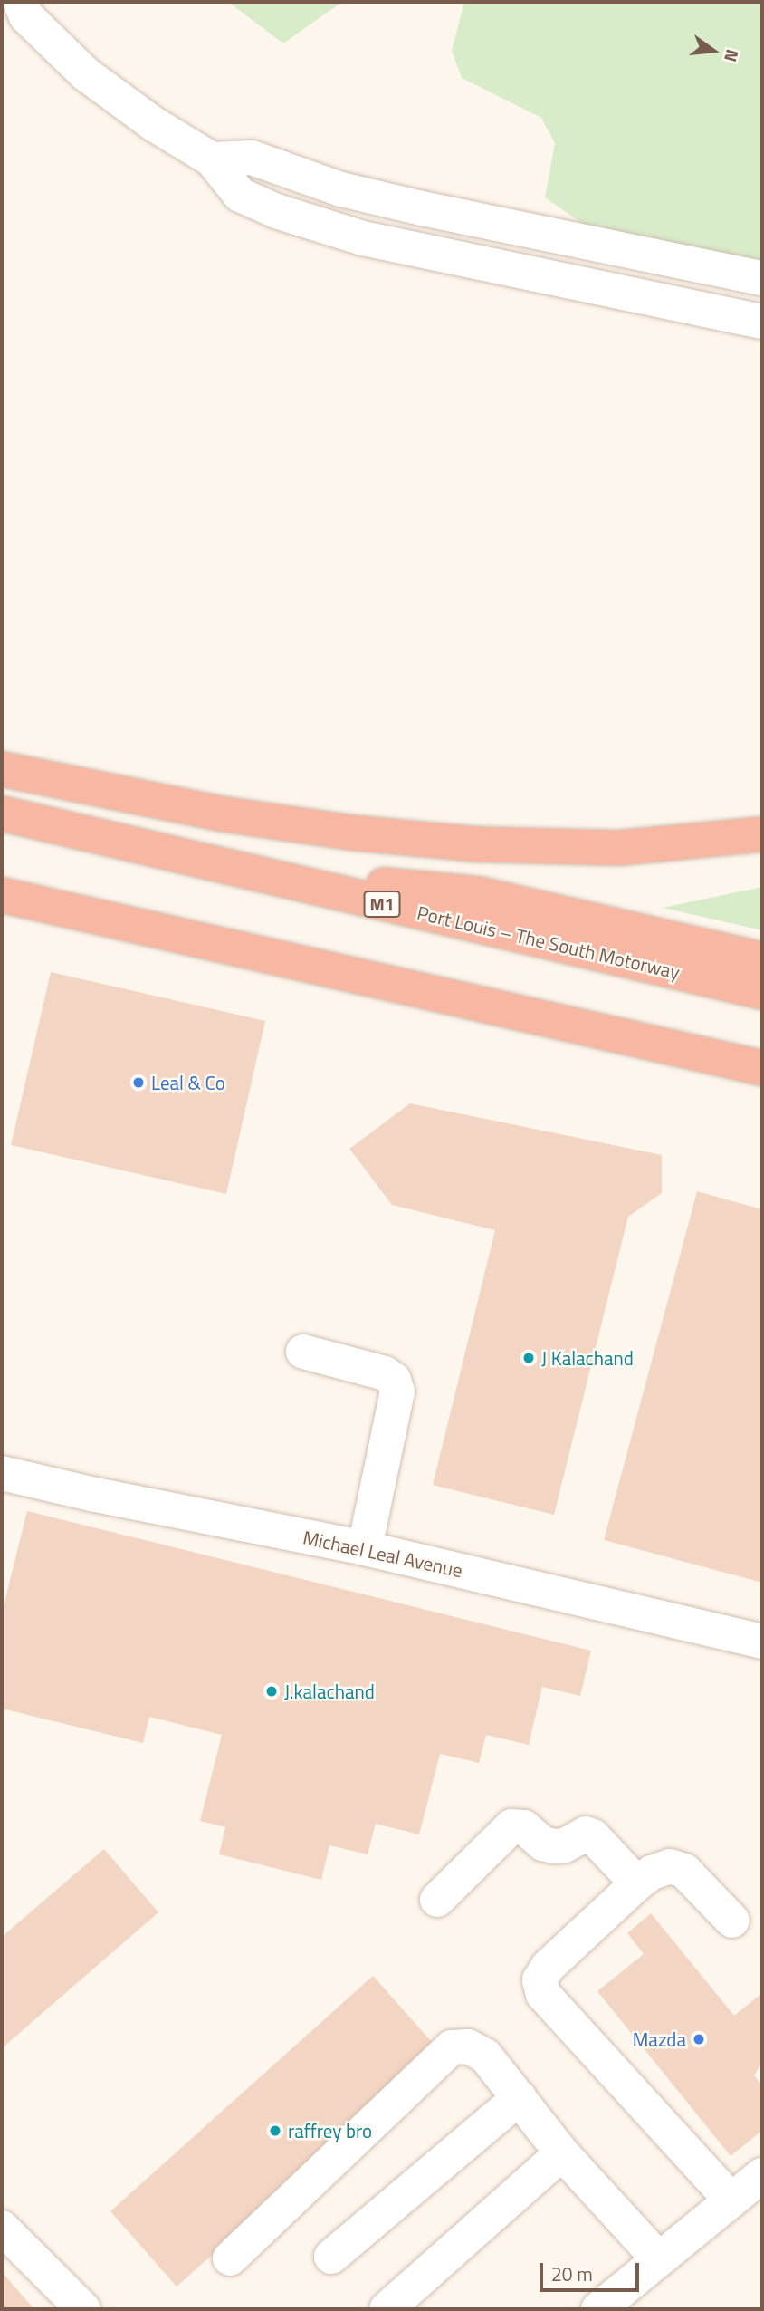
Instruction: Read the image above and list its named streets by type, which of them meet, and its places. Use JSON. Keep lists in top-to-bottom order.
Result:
{
  "streets": {
    "highway": ["M1", "Port Louis – The South Motorway"],
    "street": ["Michael Leal Avenue"]
  },
  "places": [
    "Leal & Co",
    "J Kalachand",
    "J.kalachand",
    "Mazda",
    "raffrey bro"
  ],
  "scale_bar": "20 m",
  "north": "right"
}
